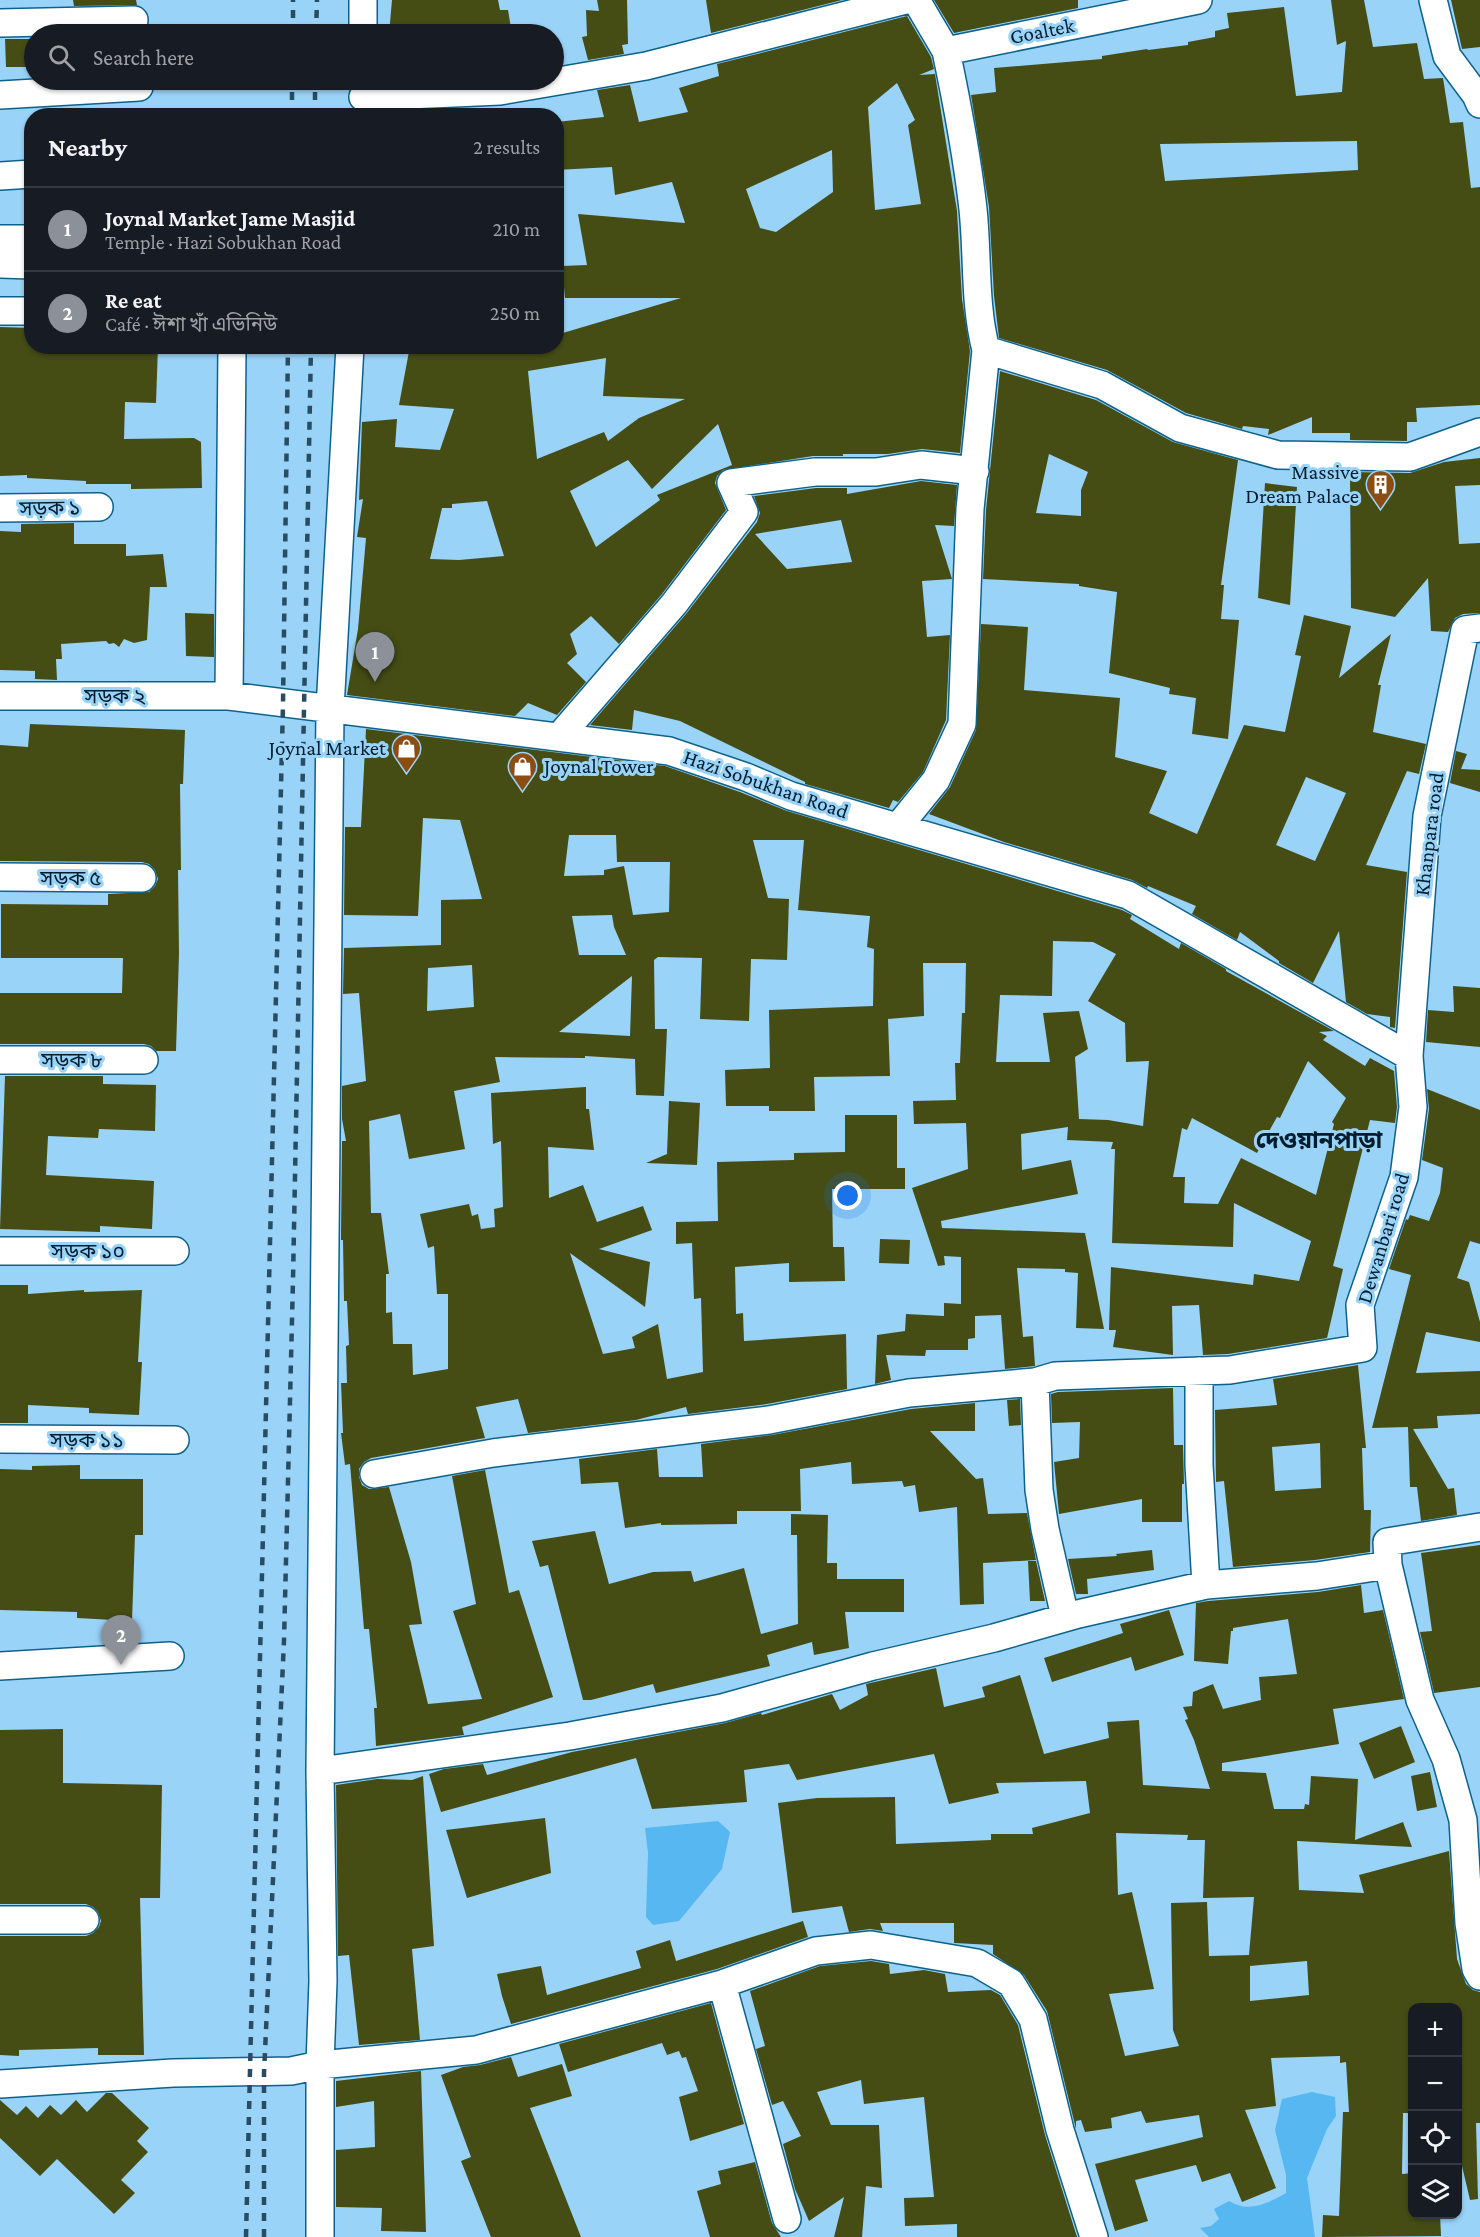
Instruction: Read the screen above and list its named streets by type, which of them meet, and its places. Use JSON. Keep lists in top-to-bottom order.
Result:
{
  "streets": {
    "street": [
      "Goaltek",
      "সড়ক ১",
      "সড়ক ২",
      "Hazi Sobukhan Road",
      "Khanpara road",
      "সড়ক ৫",
      "সড়ক ৮",
      "Dewanbari road",
      "সড়ক ১০",
      "সড়ক ১১"
    ]
  },
  "crossings": [
    ["সড়ক ২", "Hazi Sobukhan Road"],
    ["Hazi Sobukhan Road", "Khanpara road"],
    ["Hazi Sobukhan Road", "Dewanbari road"],
    ["Khanpara road", "Dewanbari road"]
  ],
  "districts": ["দেওয়ানপাড়া"],
  "places": {
    "building": ["Massive Dream Palace"],
    "shop": ["Joynal Market", "Joynal Tower"]
  },
  "page": {
    "search": "Search here",
    "heading": ["Nearby", "2 results"],
    "list": [
      {
        "mark": "1",
        "name": "Joynal Market Jame Masjid",
        "note": "Temple · Hazi Sobukhan Road",
        "value": "210 m"
      },
      {
        "mark": "2",
        "name": "Re eat",
        "note": "Café · ঈশা খাঁ এভিনিউ",
        "value": "250 m"
      }
    ],
    "pins": ["1", "2"],
    "map_buttons": ["+", "−"]
  }
}
